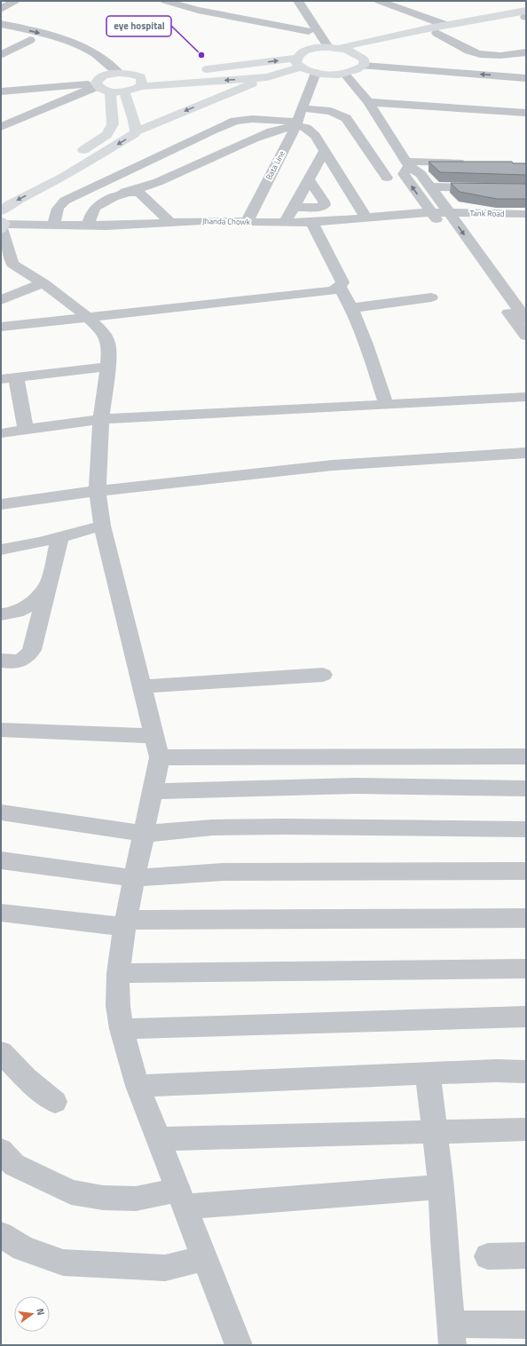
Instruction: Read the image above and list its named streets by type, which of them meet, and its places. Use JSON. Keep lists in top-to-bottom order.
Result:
{
  "streets": {
    "street": ["Bata Line", "Tank Road", "Jhanda Chowk"]
  },
  "crossings": [
    ["Bata Line", "Jhanda Chowk"],
    ["Tank Road", "Jhanda Chowk"]
  ],
  "places": ["eye hospital"],
  "north": "right"
}
